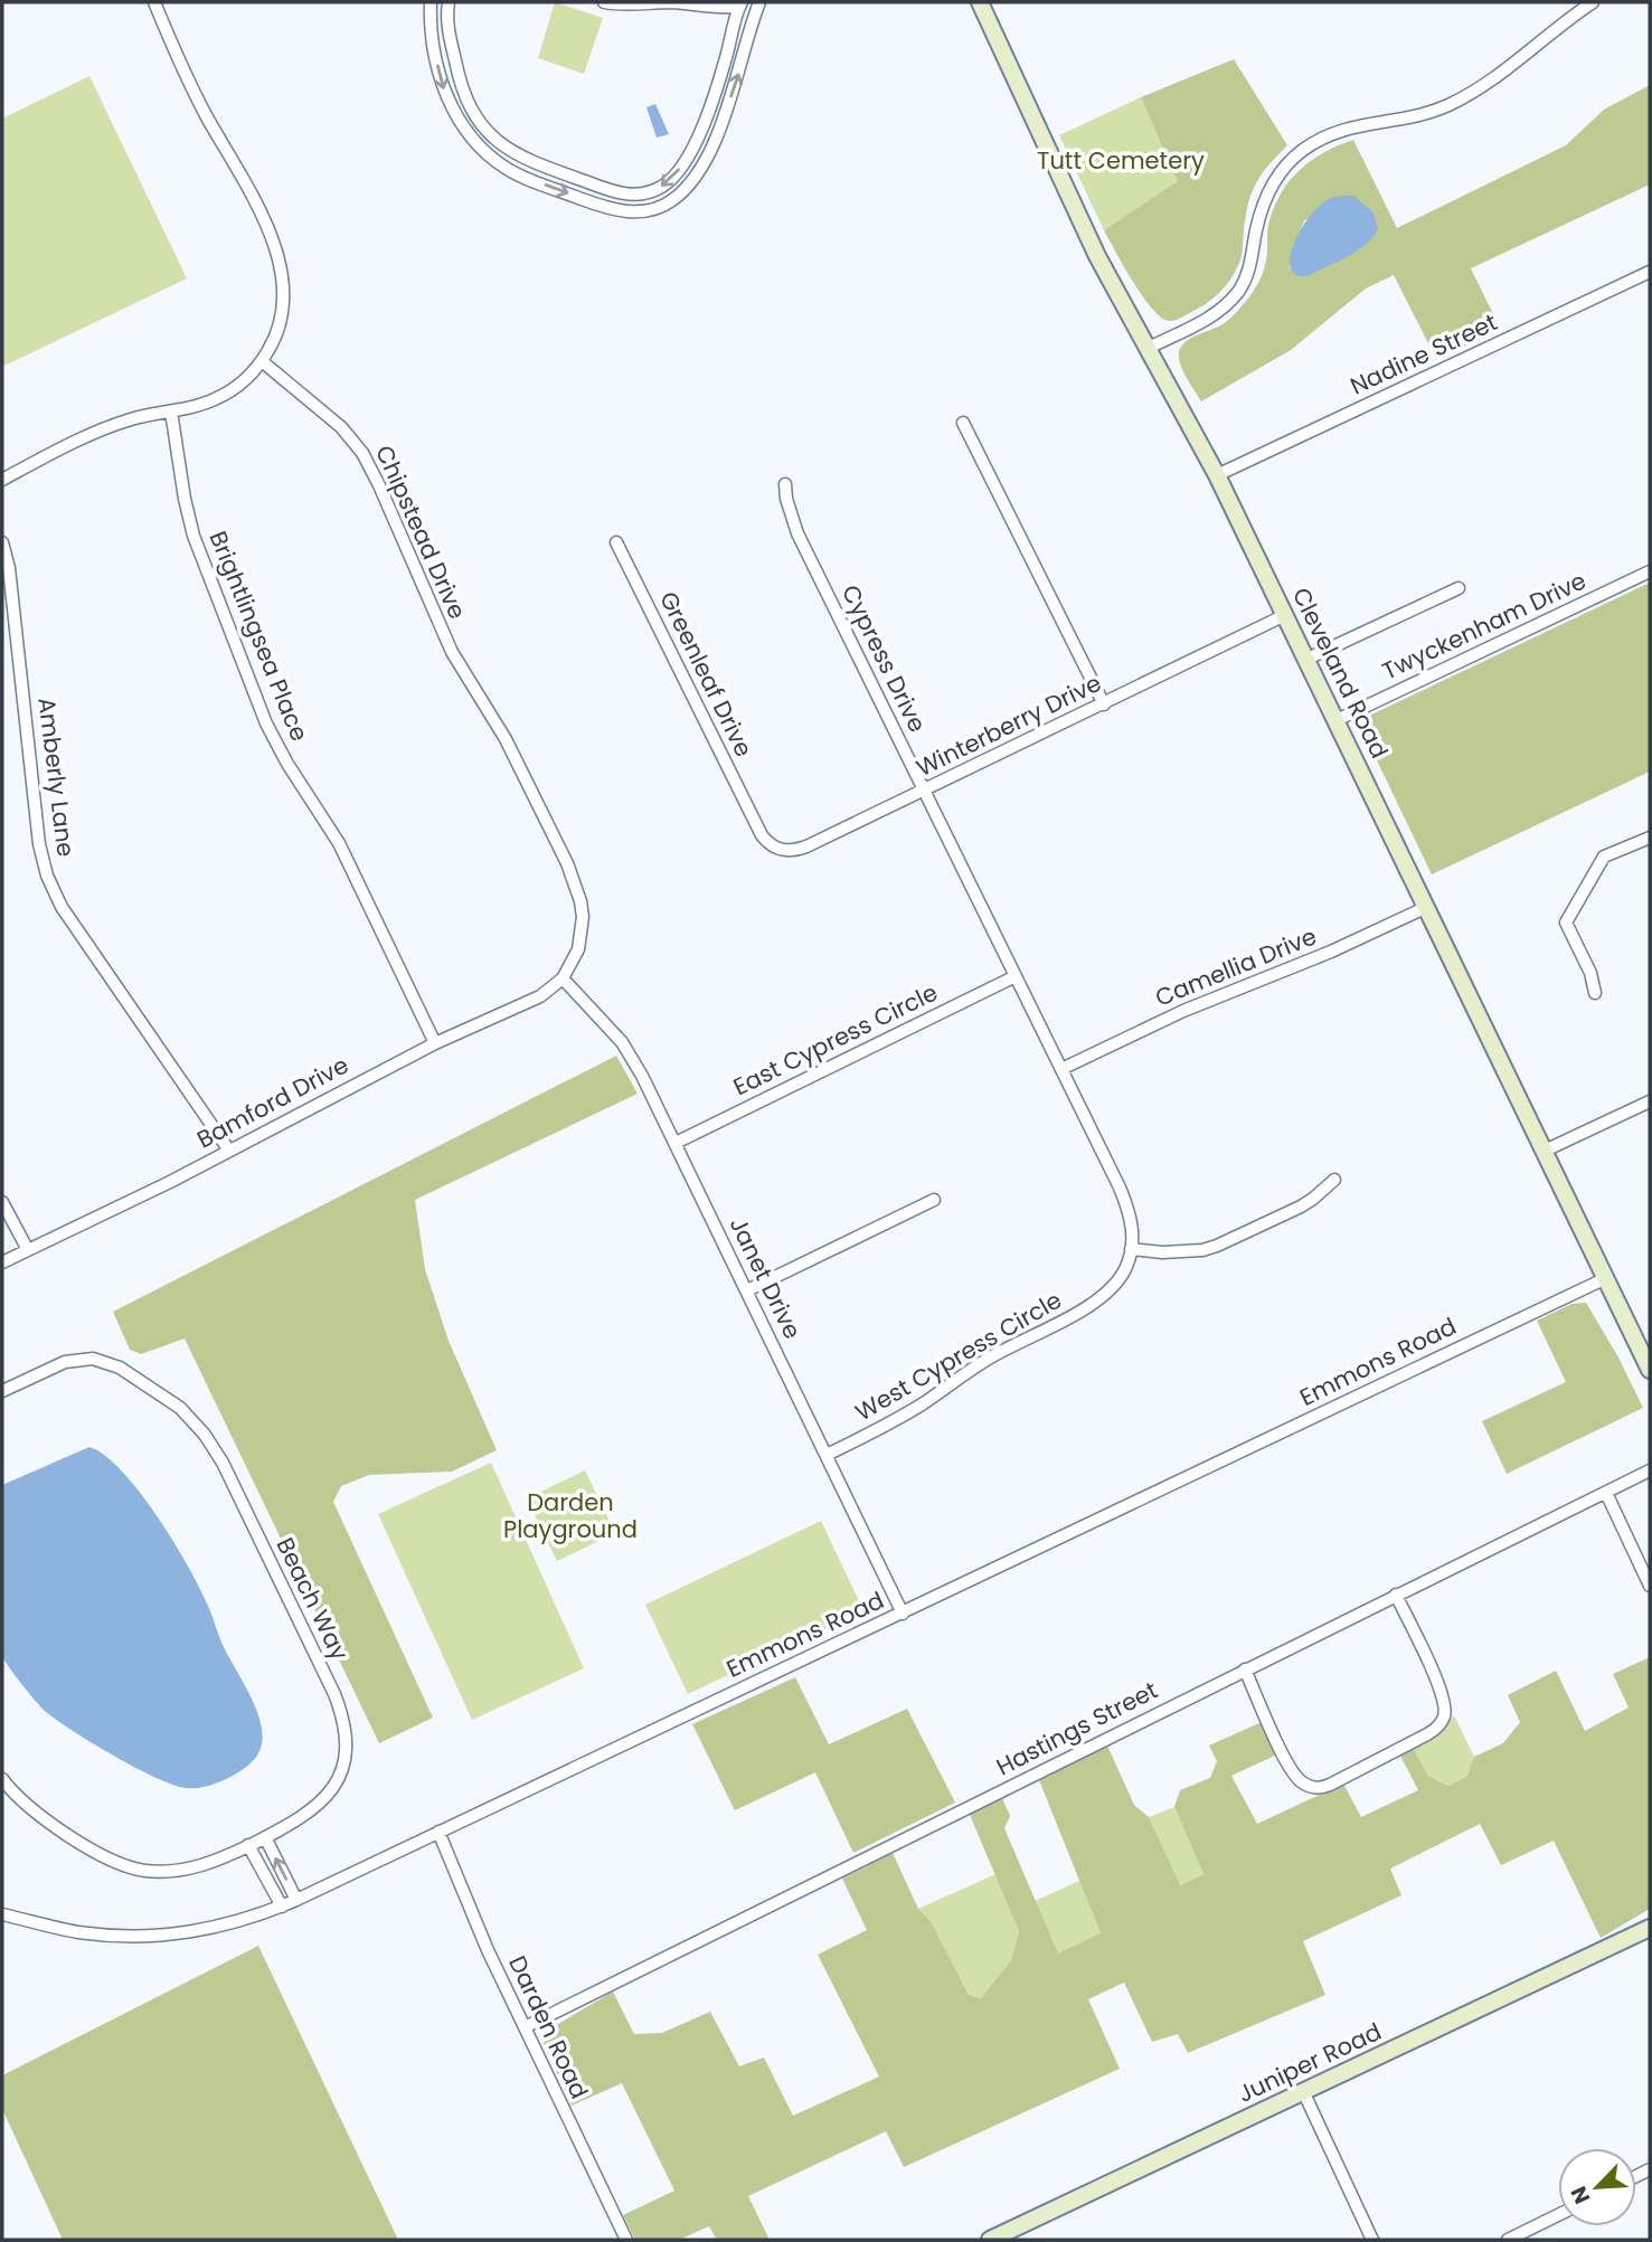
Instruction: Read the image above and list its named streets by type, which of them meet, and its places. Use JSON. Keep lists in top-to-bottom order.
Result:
{
  "streets": {
    "main road": ["Cleveland Road", "Juniper Road"],
    "street": [
      "Nadine Street",
      "Chipstead Drive",
      "Twyckenham Drive",
      "Brightlingsea Place",
      "Cypress Drive",
      "Greenleaf Drive",
      "Winterberry Drive",
      "Amberly Lane",
      "Camellia Drive",
      "East Cypress Circle",
      "Bamford Drive",
      "Janet Drive",
      "West Cypress Circle",
      "Emmons Road",
      "Beach Way",
      "Hastings Street",
      "Darden Road"
    ]
  },
  "crossings": [
    ["Nadine Street", "Cleveland Road"],
    ["Chipstead Drive", "Bamford Drive"],
    ["Chipstead Drive", "Janet Drive"],
    ["Twyckenham Drive", "Cleveland Road"],
    ["Brightlingsea Place", "Bamford Drive"],
    ["Cypress Drive", "Winterberry Drive"],
    ["Cypress Drive", "Camellia Drive"],
    ["Cypress Drive", "East Cypress Circle"],
    ["Cypress Drive", "West Cypress Circle"],
    ["Cleveland Road", "Winterberry Drive"],
    ["Cleveland Road", "Camellia Drive"],
    ["Cleveland Road", "Emmons Road"],
    ["Greenleaf Drive", "Winterberry Drive"],
    ["Amberly Lane", "Bamford Drive"],
    ["East Cypress Circle", "Janet Drive"],
    ["Bamford Drive", "Janet Drive"],
    ["Janet Drive", "West Cypress Circle"],
    ["Janet Drive", "Emmons Road"],
    ["Emmons Road", "Darden Road"],
    ["Hastings Street", "Darden Road"]
  ],
  "parks": ["Tutt Cemetery", "Darden Playground"],
  "north": "bottom left"
}
